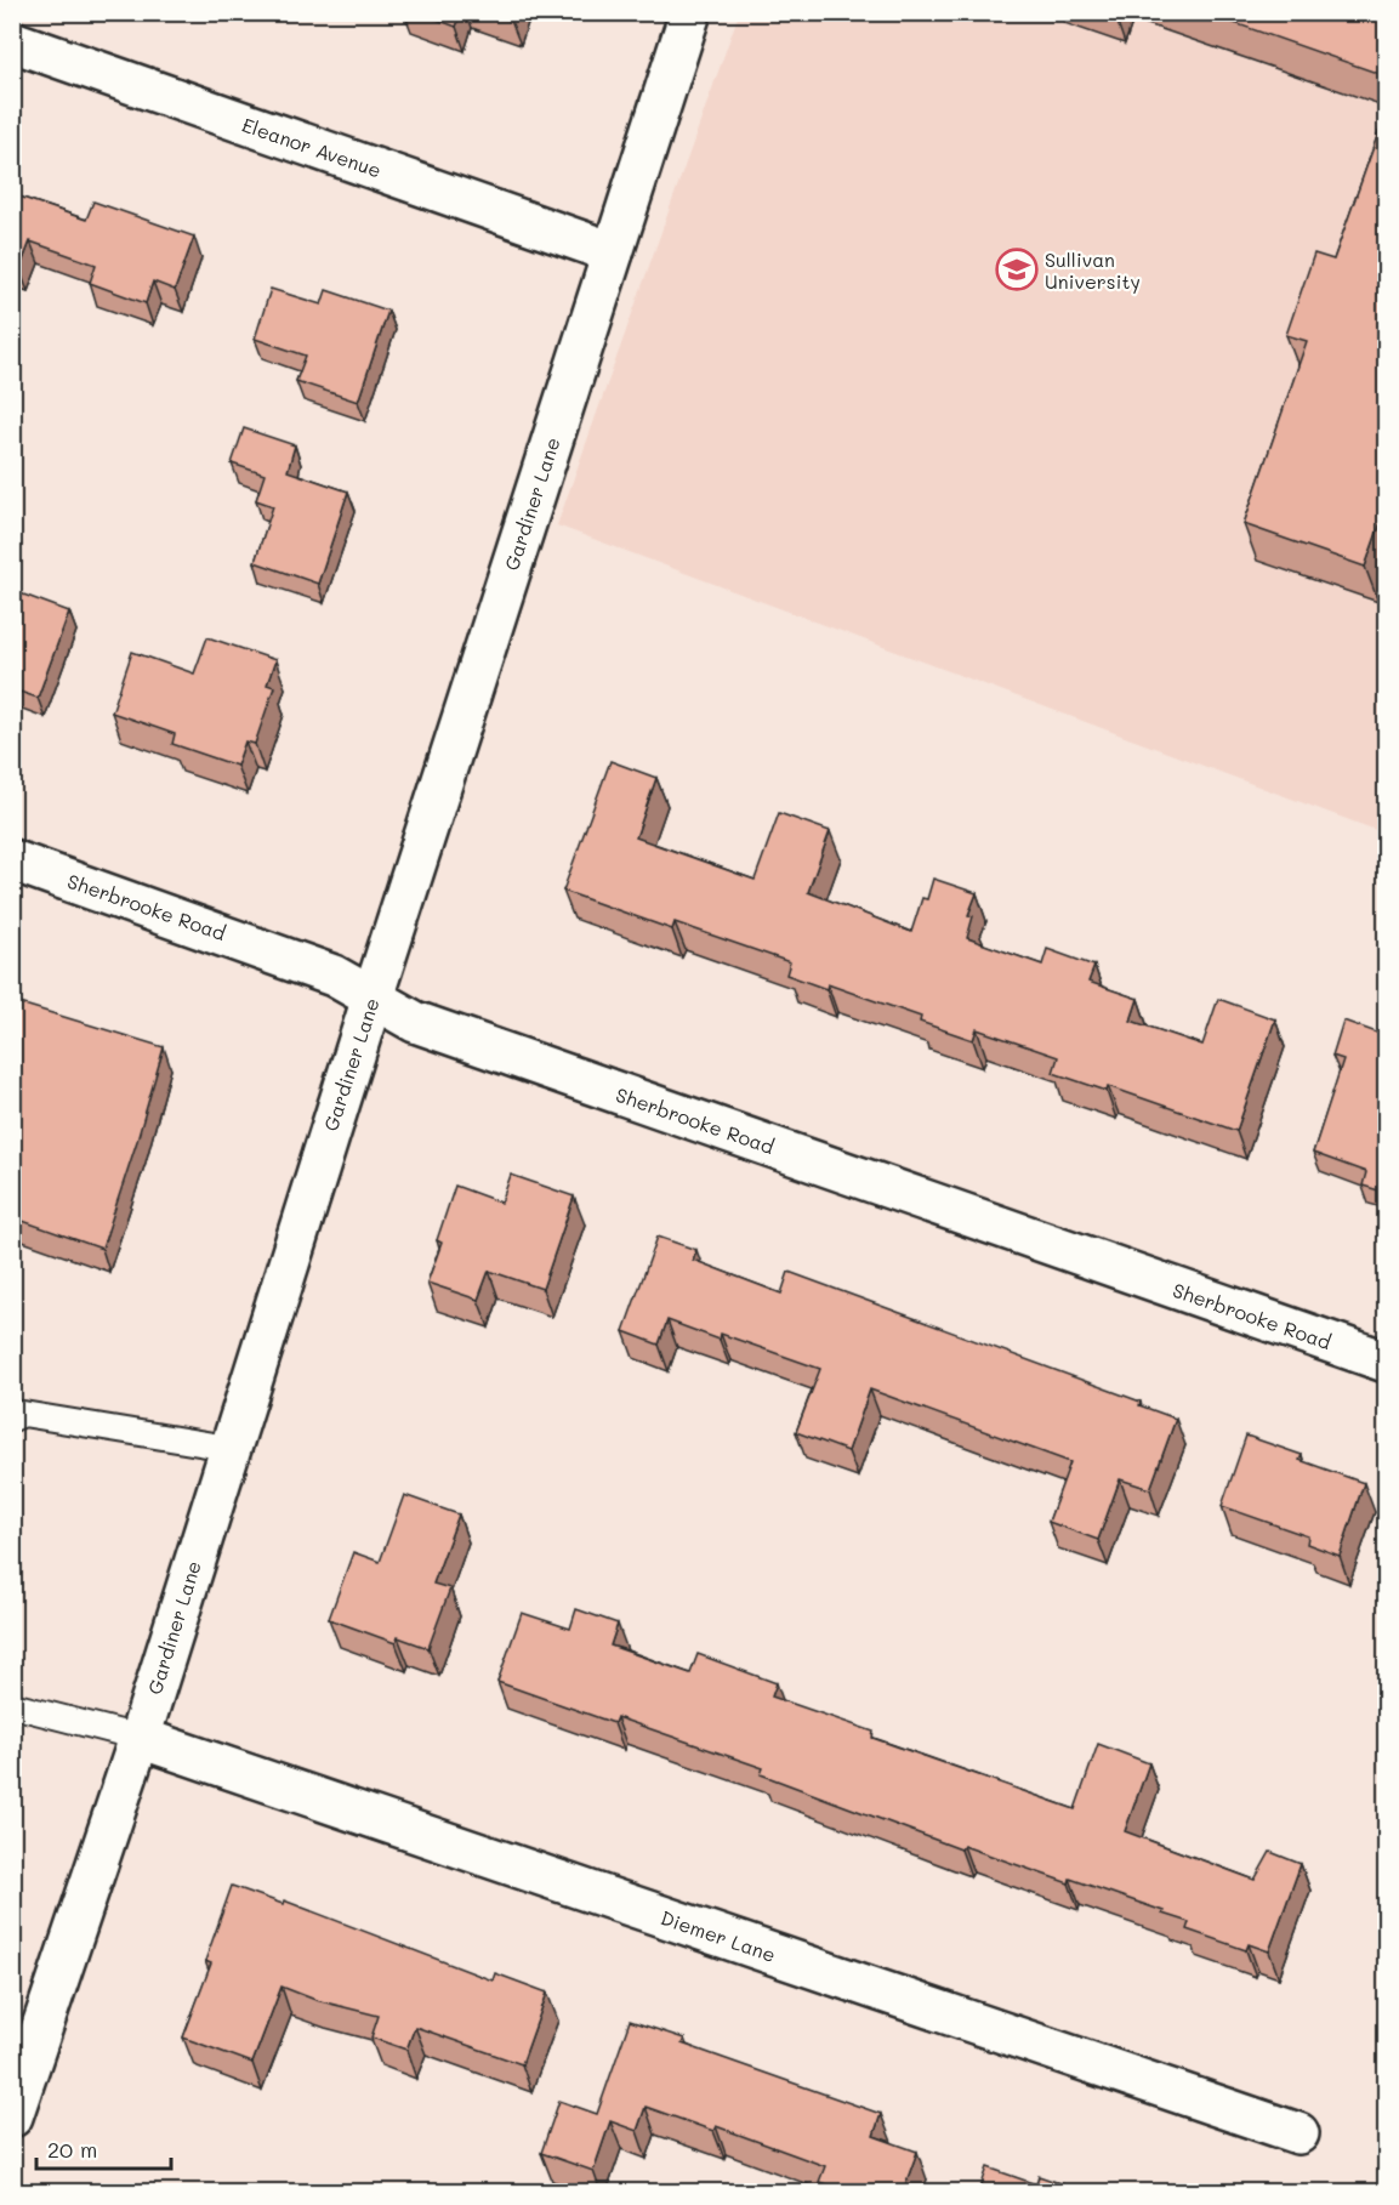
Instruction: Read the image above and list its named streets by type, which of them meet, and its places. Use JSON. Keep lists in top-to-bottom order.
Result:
{
  "streets": {
    "street": [
      "Eleanor Avenue",
      "Gardiner Lane",
      "Sherbrooke Road",
      "Diemer Lane"
    ]
  },
  "crossings": [
    ["Eleanor Avenue", "Gardiner Lane"],
    ["Gardiner Lane", "Sherbrooke Road"],
    ["Gardiner Lane", "Diemer Lane"]
  ],
  "places": {
    "school or university": ["Sullivan University"]
  },
  "scale_bar": "20 m"
}
